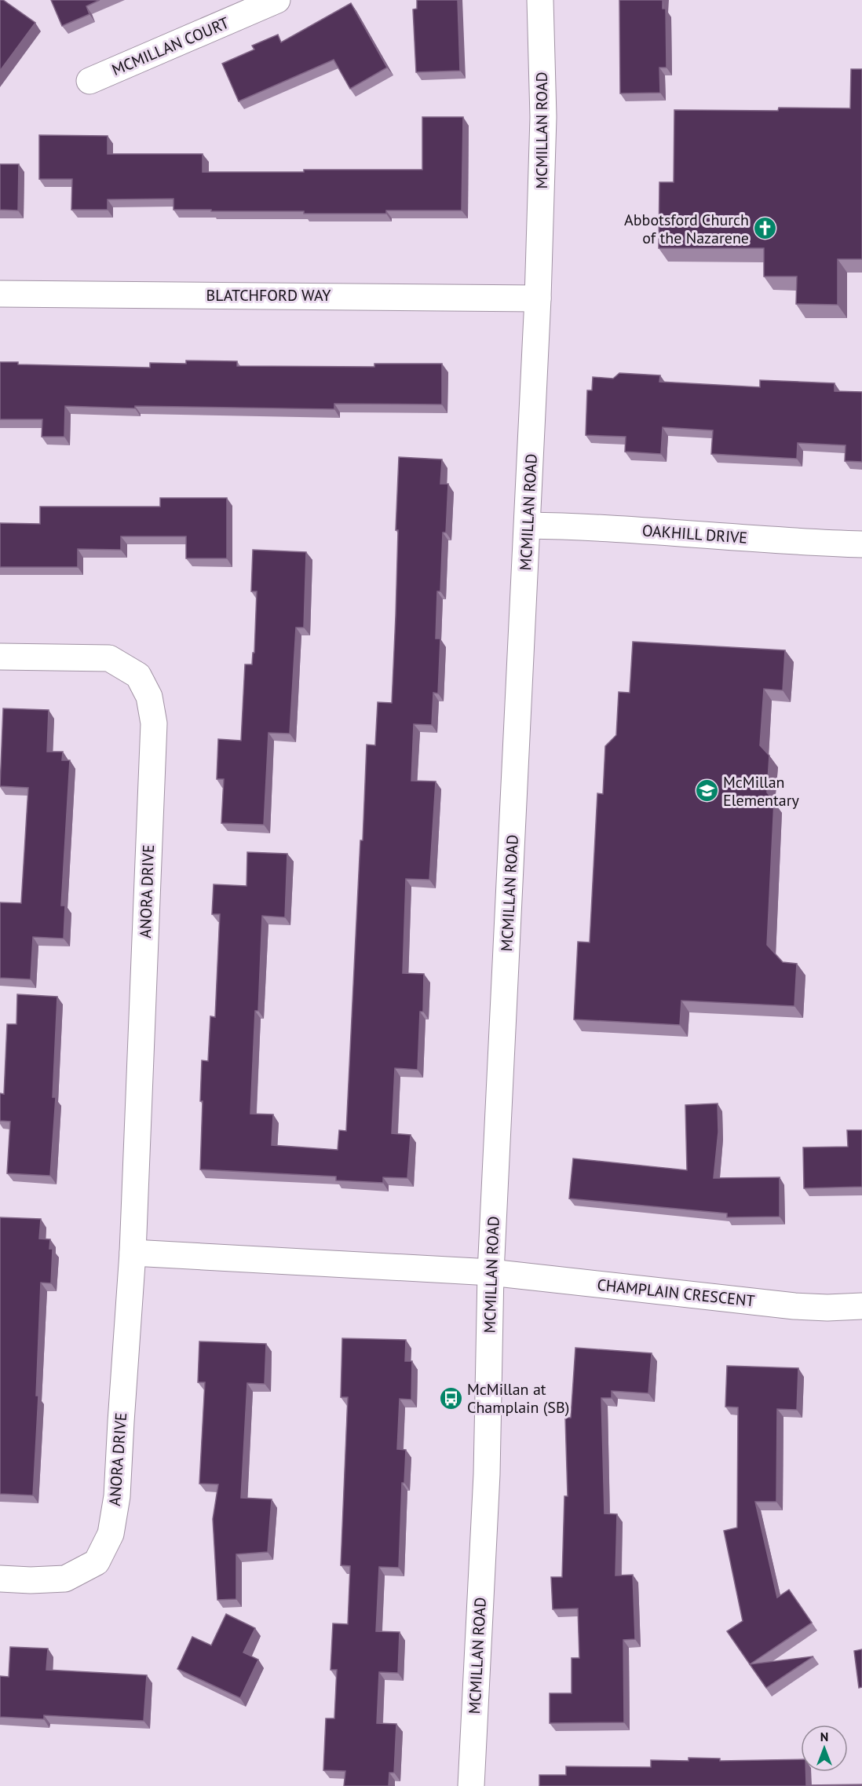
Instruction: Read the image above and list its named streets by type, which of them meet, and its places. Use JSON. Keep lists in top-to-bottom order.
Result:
{
  "streets": {
    "street": [
      "MCMILLAN COURT",
      "MCMILLAN ROAD",
      "BLATCHFORD WAY",
      "OAKHILL DRIVE",
      "ANORA DRIVE",
      "CHAMPLAIN CRESCENT"
    ]
  },
  "crossings": [
    ["MCMILLAN ROAD", "BLATCHFORD WAY"],
    ["MCMILLAN ROAD", "OAKHILL DRIVE"],
    ["MCMILLAN ROAD", "CHAMPLAIN CRESCENT"]
  ],
  "places": {
    "church": ["Abbotsford Church of the Nazarene"],
    "school or university": ["McMillan Elementary"],
    "bus stop": ["McMillan at Champlain (SB)"]
  },
  "north": "top"
}
